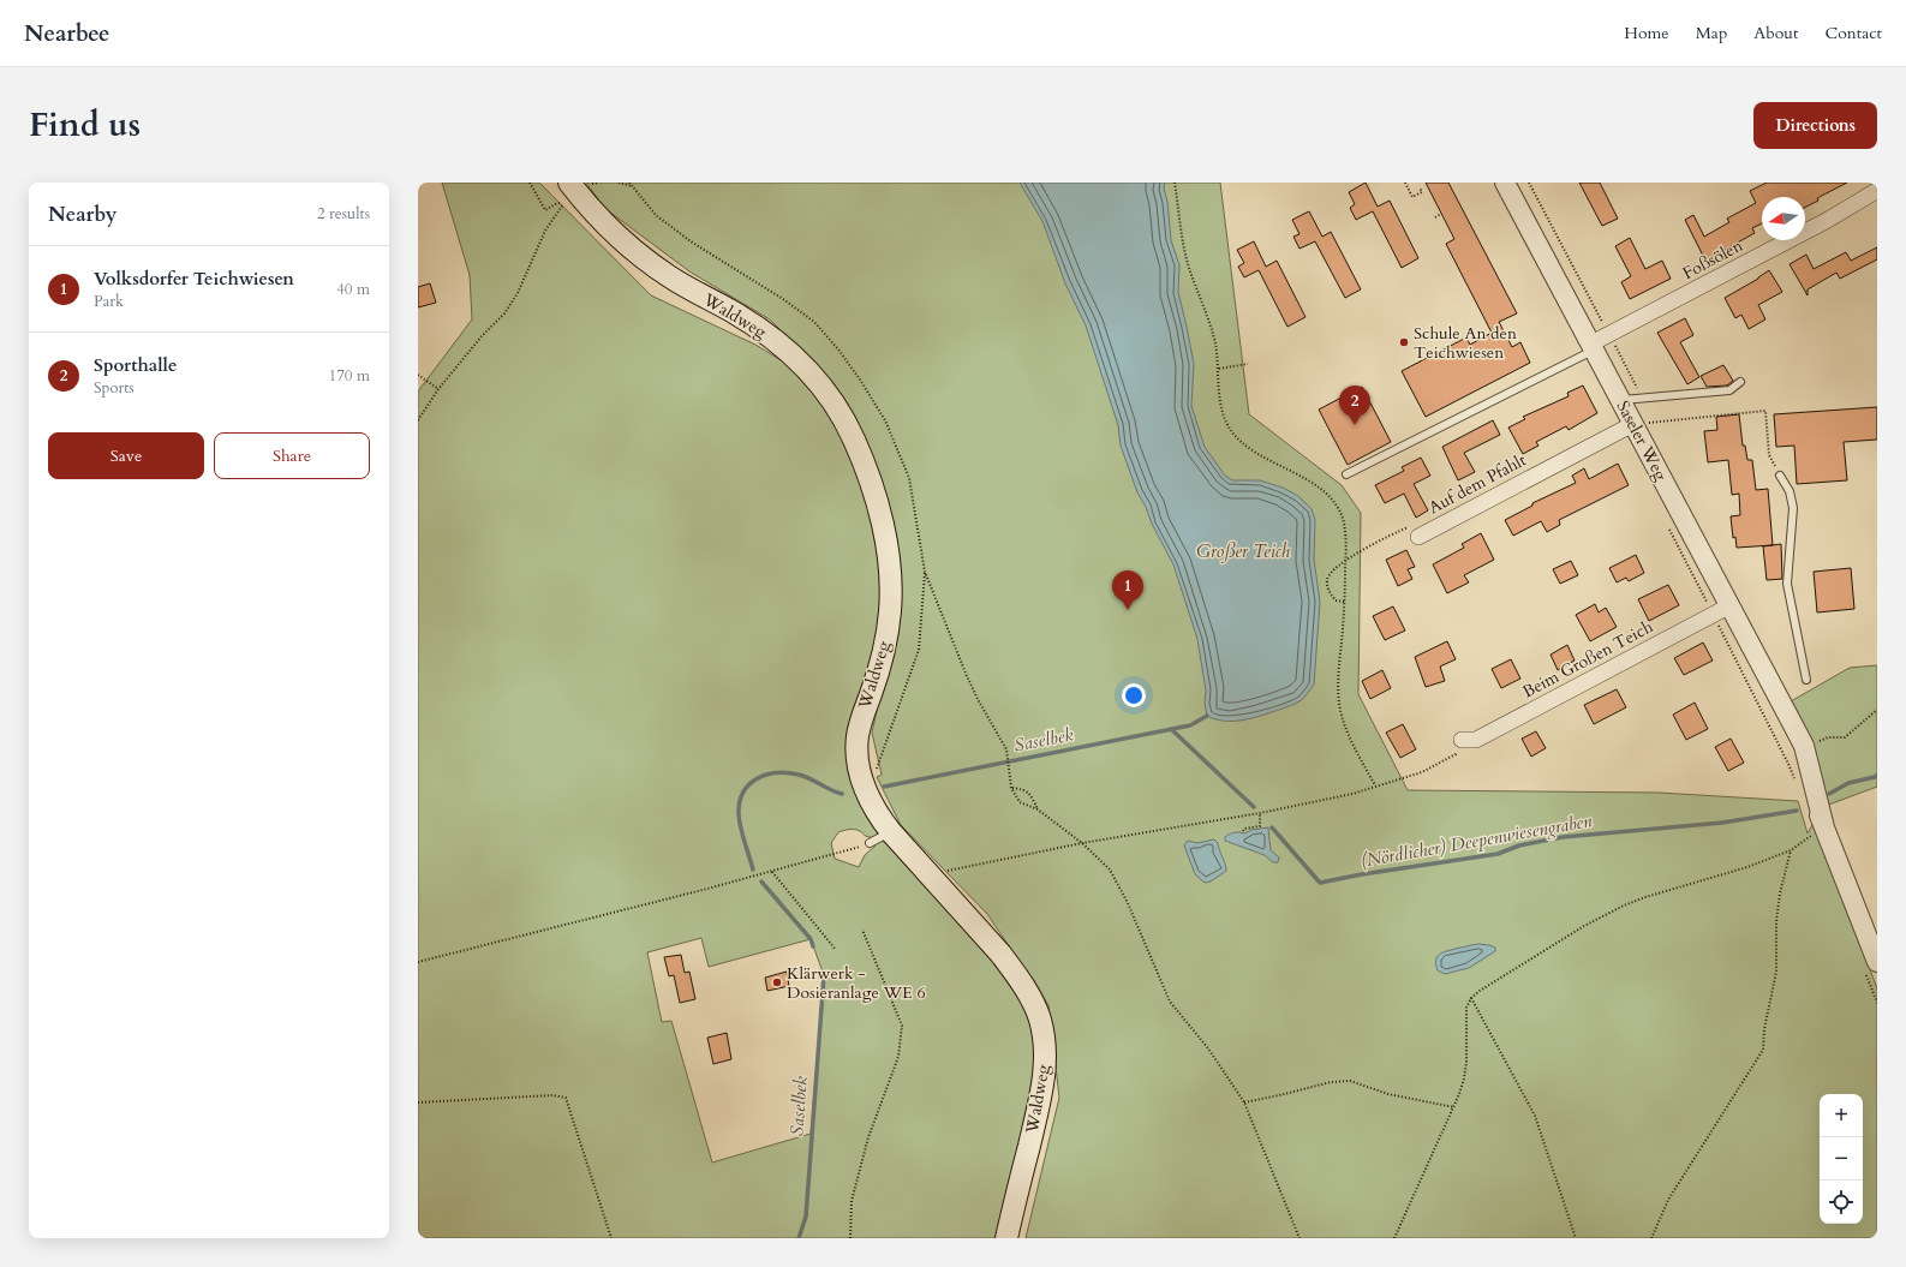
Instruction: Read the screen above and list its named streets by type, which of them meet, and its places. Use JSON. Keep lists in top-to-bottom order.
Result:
{
  "streets": {
    "main road": ["Waldweg"],
    "street": [
      "Foßsölen",
      "Saseler Weg",
      "Auf dem Pfahlt",
      "Beim Großen Teich"
    ]
  },
  "crossings": [
    ["Foßsölen", "Saseler Weg"],
    ["Saseler Weg", "Auf dem Pfahlt"],
    ["Saseler Weg", "Beim Großen Teich"]
  ],
  "water": ["Großer Teich", "Saselbek", "(Nördlicher) Deepenwiesengraben"],
  "places": ["Schule An den Teichwiesen", "Klärwerk - Dosieranlage WE 6"],
  "north": "left",
  "page": {
    "header": "Nearbee",
    "nav": [
      "Home",
      "Map",
      "About",
      "Contact"
    ],
    "title": "Find us",
    "buttons": [
      "Directions",
      ["Save", "Share"]
    ],
    "heading": ["Nearby", "2 results"],
    "list": [
      {
        "mark": "1",
        "name": "Volksdorfer Teichwiesen",
        "note": "Park",
        "value": "40 m"
      },
      {
        "mark": "2",
        "name": "Sporthalle",
        "note": "Sports",
        "value": "170 m"
      }
    ],
    "pins": ["2", "1"],
    "map_buttons": ["+", "−"]
  }
}
